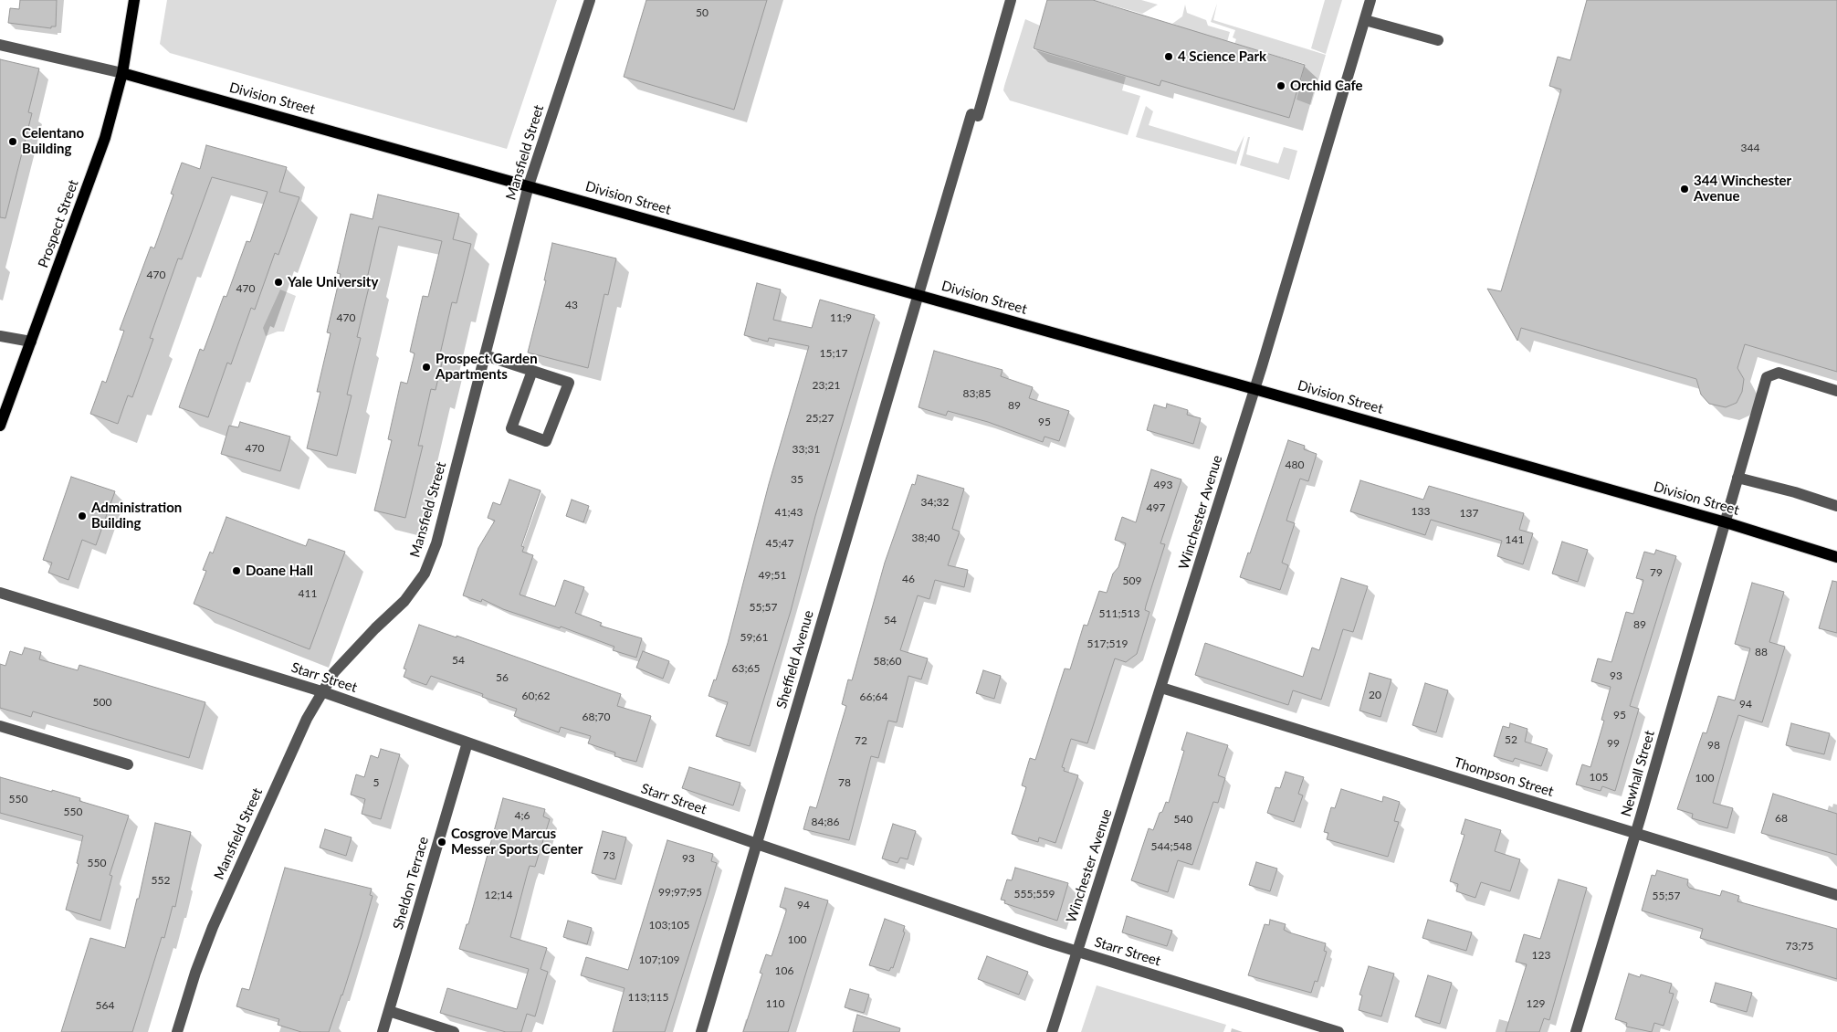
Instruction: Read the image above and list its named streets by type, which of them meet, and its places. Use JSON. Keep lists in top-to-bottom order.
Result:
{
  "streets": {
    "main road": ["Division Street", "Prospect Street"],
    "street": [
      "Mansfield Street",
      "Winchester Avenue",
      "Sheffield Avenue",
      "Starr Street",
      "Newhall Street",
      "Thompson Street",
      "Sheldon Terrace"
    ]
  },
  "crossings": [
    ["Division Street", "Mansfield Street"],
    ["Division Street", "Prospect Street"],
    ["Division Street", "Winchester Avenue"],
    ["Division Street", "Sheffield Avenue"],
    ["Division Street", "Newhall Street"],
    ["Mansfield Street", "Starr Street"],
    ["Winchester Avenue", "Starr Street"],
    ["Winchester Avenue", "Thompson Street"],
    ["Sheffield Avenue", "Starr Street"],
    ["Starr Street", "Sheldon Terrace"],
    ["Newhall Street", "Thompson Street"]
  ],
  "places": [
    "4 Science Park",
    "Orchid Cafe",
    "Celentano Building",
    "344 Winchester Avenue",
    "Yale University",
    "Prospect Garden Apartments",
    "Administration Building",
    "Doane Hall",
    "Cosgrove Marcus Messer Sports Center"
  ],
  "house_numbers": [
    "50",
    "344",
    "470",
    "470",
    "43",
    "470",
    "11;9",
    "15;17",
    "23;21",
    "83;85",
    "89",
    "25;27",
    "95",
    "470",
    "33;31",
    "480",
    "35",
    "493",
    "34;32",
    "497",
    "133",
    "41;43",
    "137",
    "38;40",
    "141",
    "45;47",
    "79",
    "49;51",
    "46",
    "509",
    "411",
    "55;57",
    "511;513",
    "54",
    "89",
    "59;61",
    "517;519",
    "88",
    "54",
    "58;60",
    "63;65",
    "93",
    "56",
    "20",
    "60;62",
    "66;64",
    "500",
    "94",
    "95",
    "68;70",
    "52",
    "72",
    "99",
    "98",
    "105",
    "100",
    "5",
    "78",
    "550",
    "550",
    "4;6",
    "68",
    "540",
    "84;86",
    "544;548",
    "73",
    "93",
    "550",
    "552",
    "99;97;95",
    "555;559",
    "12;14",
    "55;57",
    "94",
    "103;105",
    "100",
    "73;75",
    "123",
    "107;109",
    "106",
    "113;115",
    "110",
    "129",
    "564"
  ]
}
